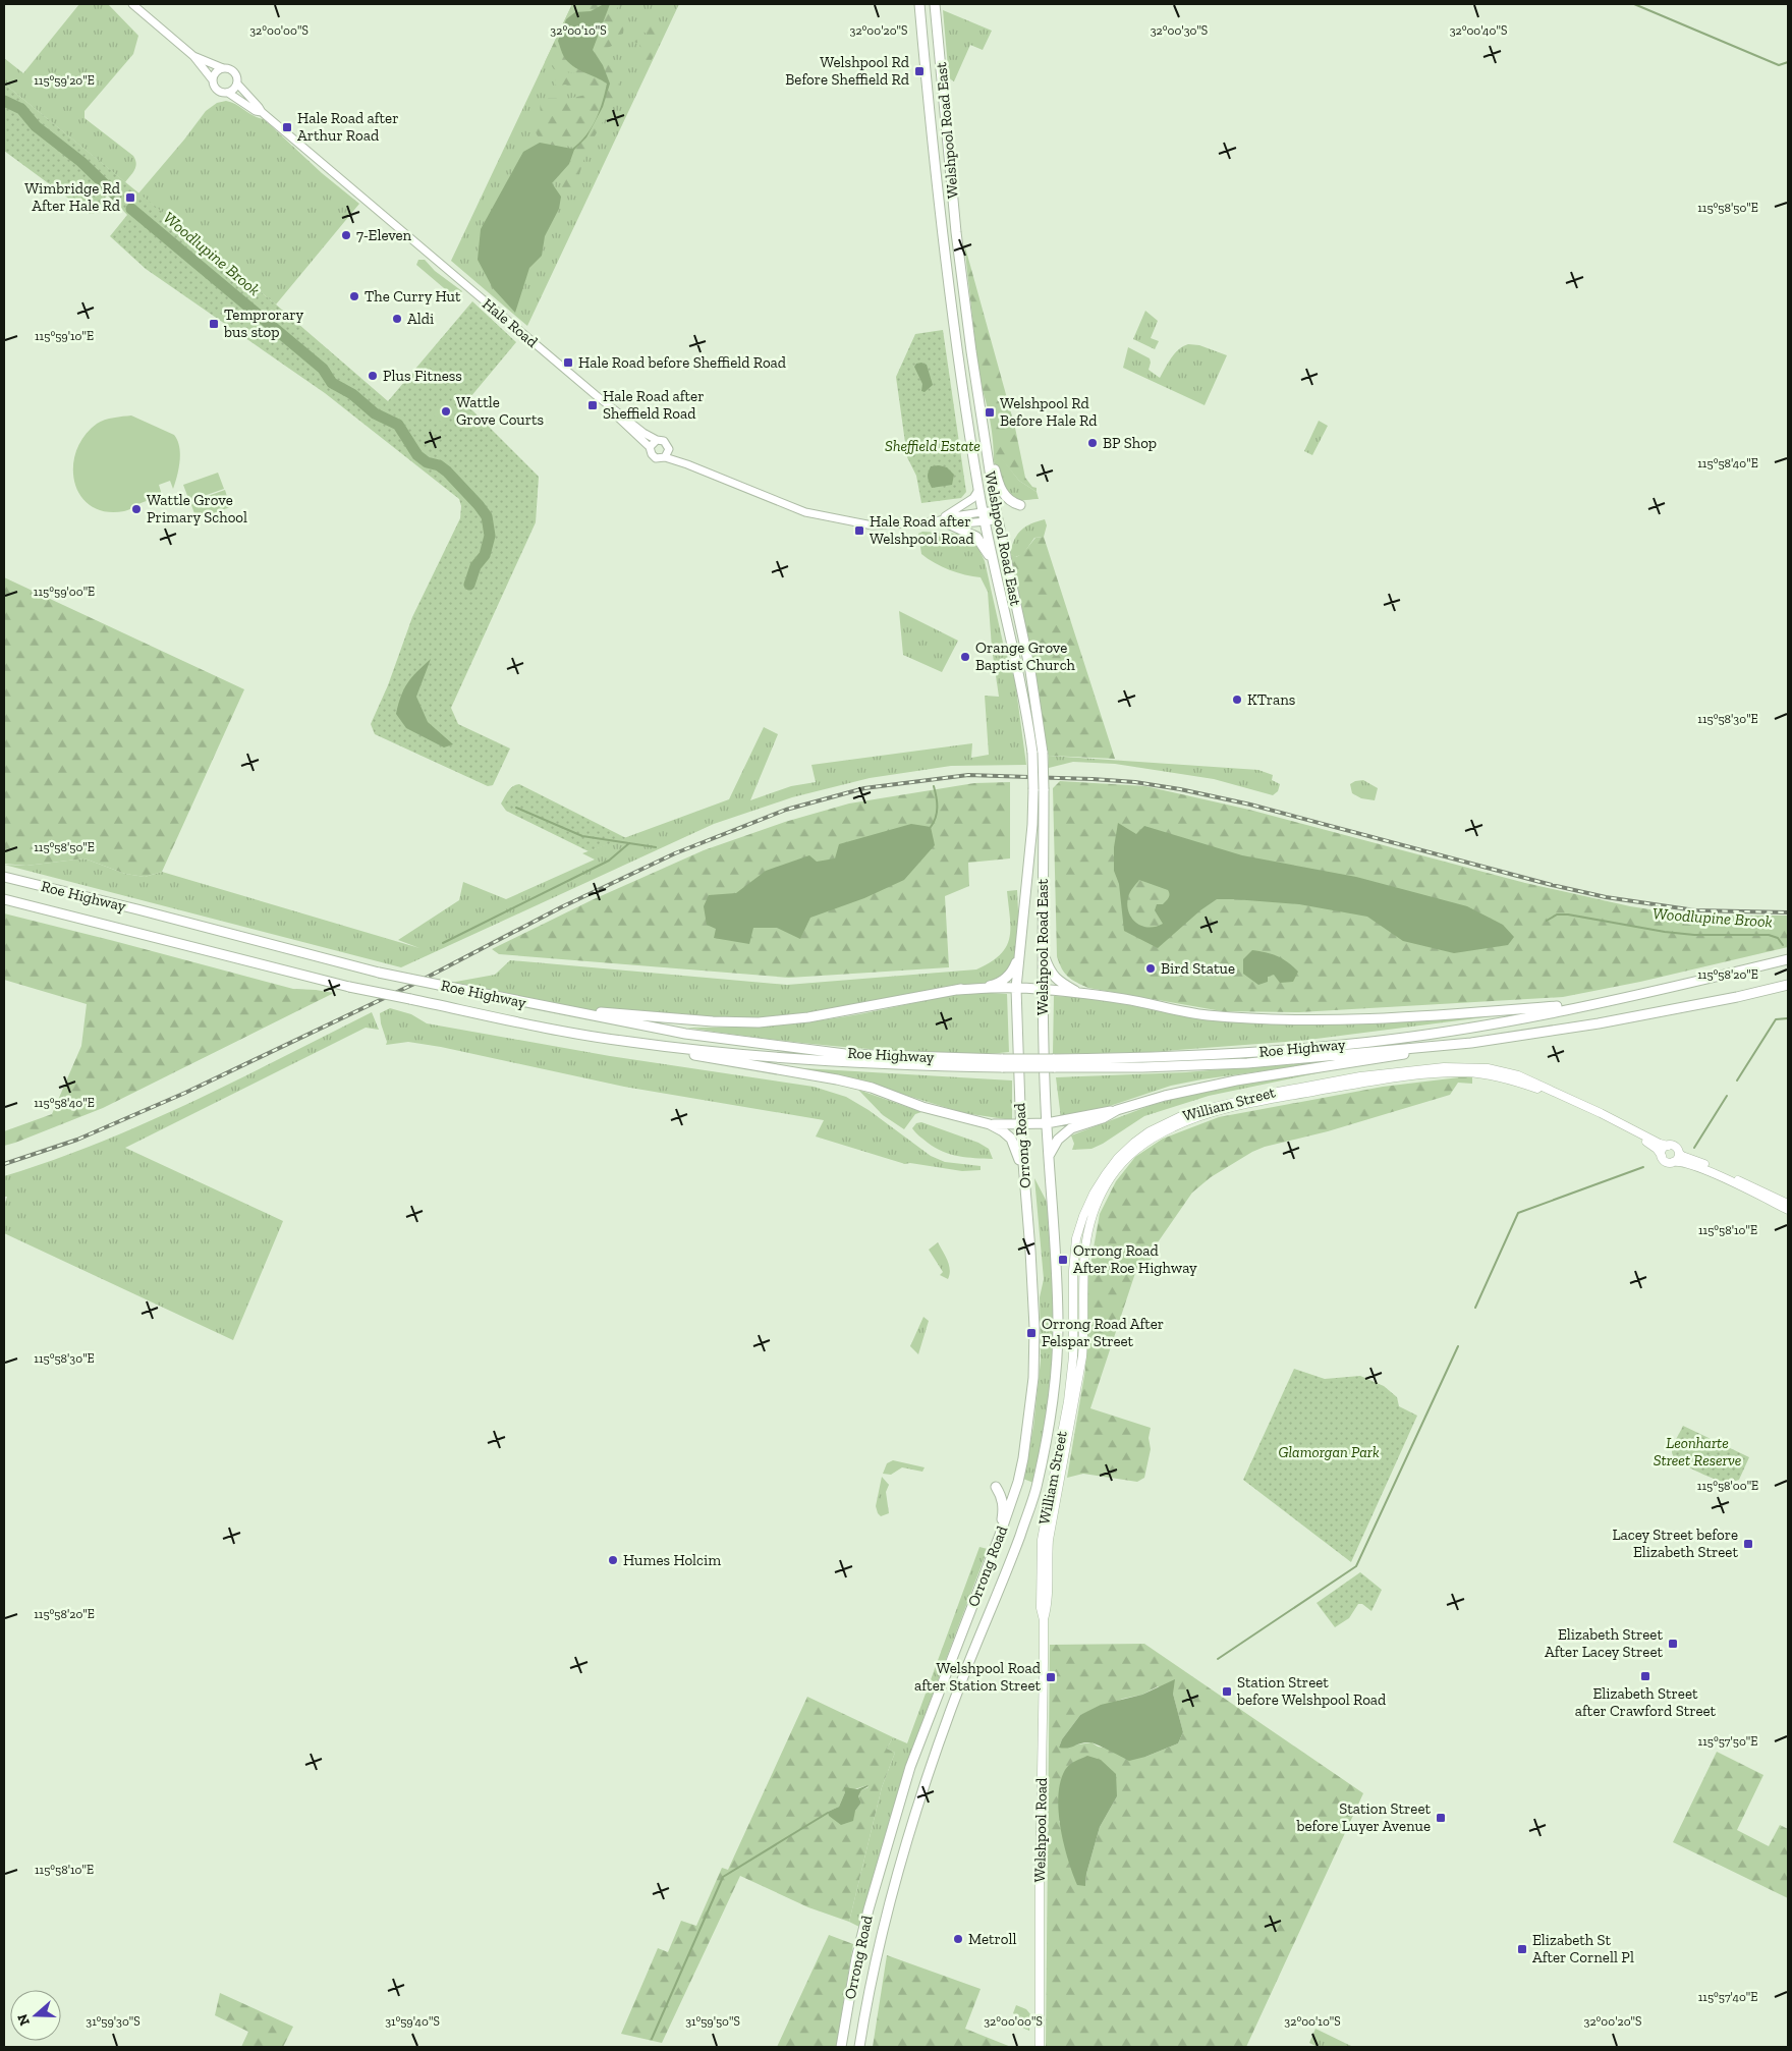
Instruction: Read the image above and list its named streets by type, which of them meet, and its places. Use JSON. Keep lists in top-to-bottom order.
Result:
{
  "streets": {
    "highway": ["Welshpool Road East", "Roe Highway", "Orrong Road"],
    "main road": ["Hale Road", "William Street", "Welshpool Road"]
  },
  "crossings": [
    ["Welshpool Road East", "Orrong Road"],
    ["William Street", "Welshpool Road"]
  ],
  "water": ["Woodlupine Brook"],
  "parks": ["Sheffield Estate", "Leonharte Street Reserve", "Glamorgan Park"],
  "places": {
    "transit": [
      "Welshpool Rd Before Sheffield Rd",
      "Hale Road after Arthur Road",
      "Wimbridge Rd After Hale Rd",
      "Temprorary bus stop",
      "Hale Road before Sheffield Road",
      "Hale Road after Sheffield Road",
      "Welshpool Rd Before Hale Rd",
      "Hale Road after Welshpool Road",
      "Orrong Road After Roe Highway",
      "Orrong Road After Felspar Street",
      "Lacey Street before Elizabeth Street",
      "Elizabeth Street After Lacey Street",
      "Elizabeth Street after Crawford Street",
      "Welshpool Road after Station Street",
      "Station Street before Welshpool Road",
      "Station Street before Luyer Avenue",
      "Elizabeth St After Cornell Pl"
    ],
    "other": [
      "7-Eleven",
      "The Curry Hut",
      "Aldi",
      "Plus Fitness",
      "Wattle Grove Courts",
      "BP Shop",
      "Wattle Grove Primary School",
      "Orange Grove Baptist Church",
      "KTrans",
      "Bird Statue",
      "Humes Holcim",
      "Metroll"
    ]
  },
  "north": "left",
  "coordinates": [
    "32°00'10\"S",
    "32°00'00\"S",
    "32°00'20\"S",
    "32°00'30\"S",
    "32°00'40\"S",
    "115°59'20\"E",
    "115°58'50\"E",
    "115°59'10\"E",
    "115°58'40\"E",
    "115°59'00\"E",
    "115°58'30\"E",
    "115°58'20\"E",
    "115°58'10\"E",
    "115°58'00\"E",
    "115°57'50\"E",
    "115°57'40\"E",
    "31°59'30\"S",
    "31°59'40\"S",
    "31°59'50\"S"
  ]
}
